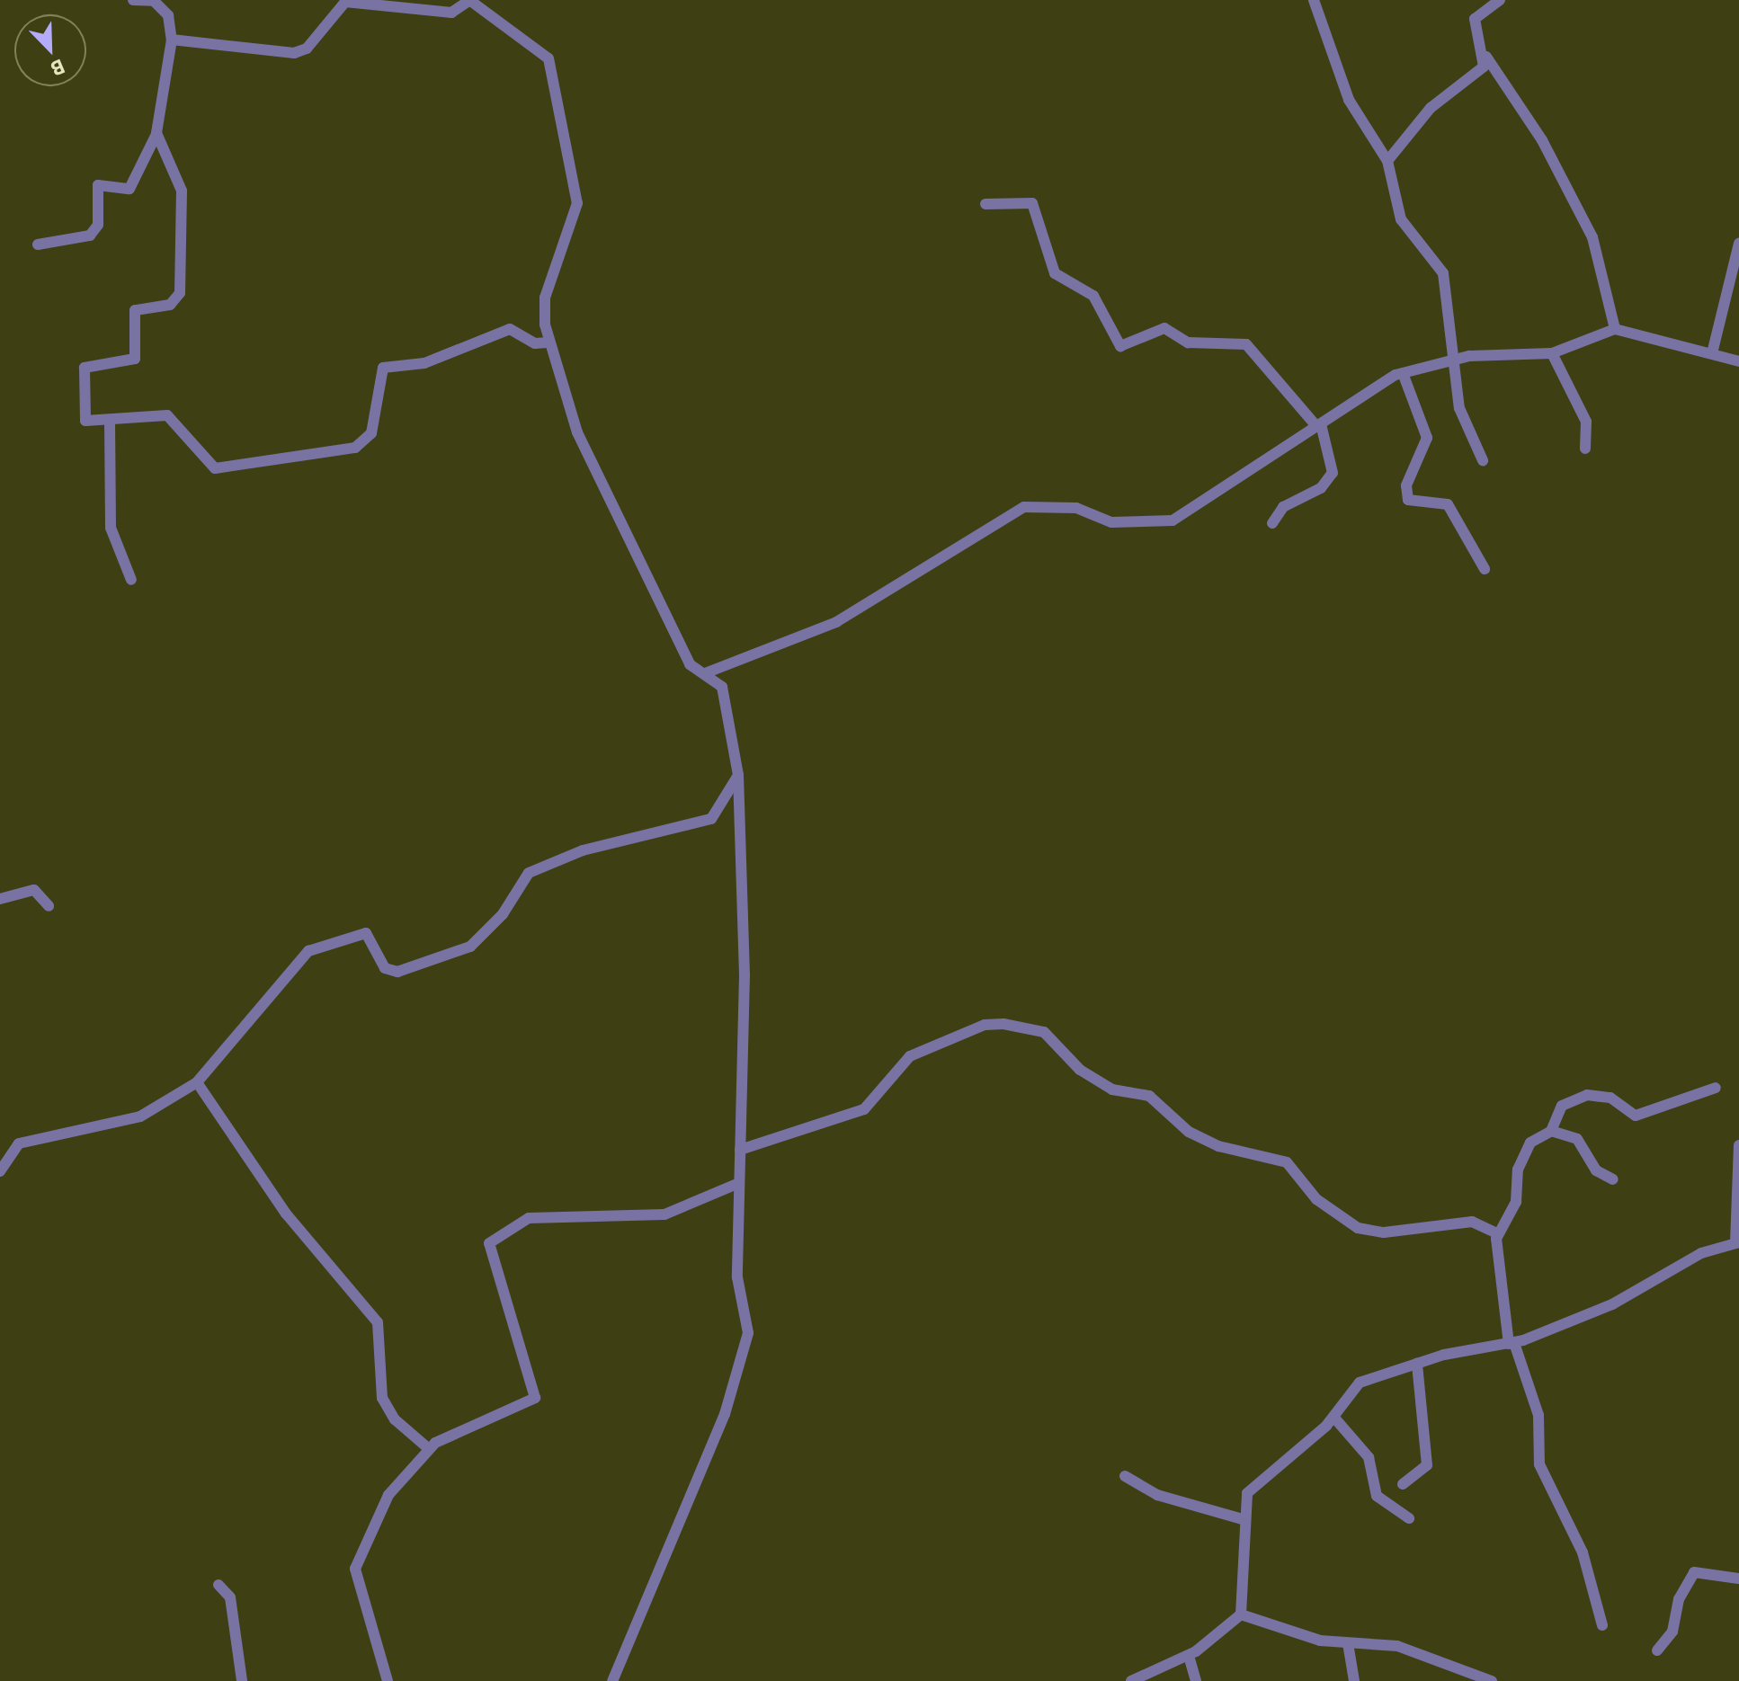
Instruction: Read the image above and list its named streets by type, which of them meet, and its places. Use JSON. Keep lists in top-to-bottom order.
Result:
{
  "north": "bottom right"
}
